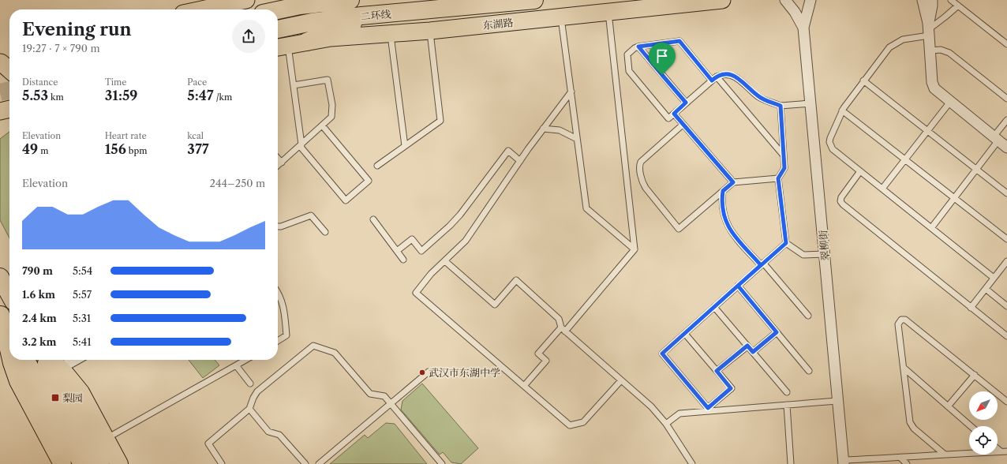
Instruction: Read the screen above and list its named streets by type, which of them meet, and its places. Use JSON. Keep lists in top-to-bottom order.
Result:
{
  "streets": {
    "highway": ["二环线"],
    "main road": ["东湖路"],
    "street": ["翠柳街"]
  },
  "places": {
    "other": ["武汉市东湖中学"],
    "transit": ["梨园"]
  },
  "north": "bottom left",
  "page": {
    "heading": ["Evening run", "19:27 · 7 × 790 m"],
    "stats": [
      ["Distance", "5.53 km"],
      ["Time", "31:59"],
      ["Pace", "5:47 /km"],
      ["Elevation", "49 m"],
      ["Heart rate", "156 bpm"],
      ["kcal", "377"]
    ],
    "chart": ["Elevation", "244–250 m"],
    "list": [
      {
        "name": "790 m",
        "note": "5:54"
      },
      {
        "name": "1.6 km",
        "note": "5:57"
      },
      {
        "name": "2.4 km",
        "note": "5:31"
      },
      {
        "name": "3.2 km",
        "note": "5:41"
      }
    ]
  }
}
